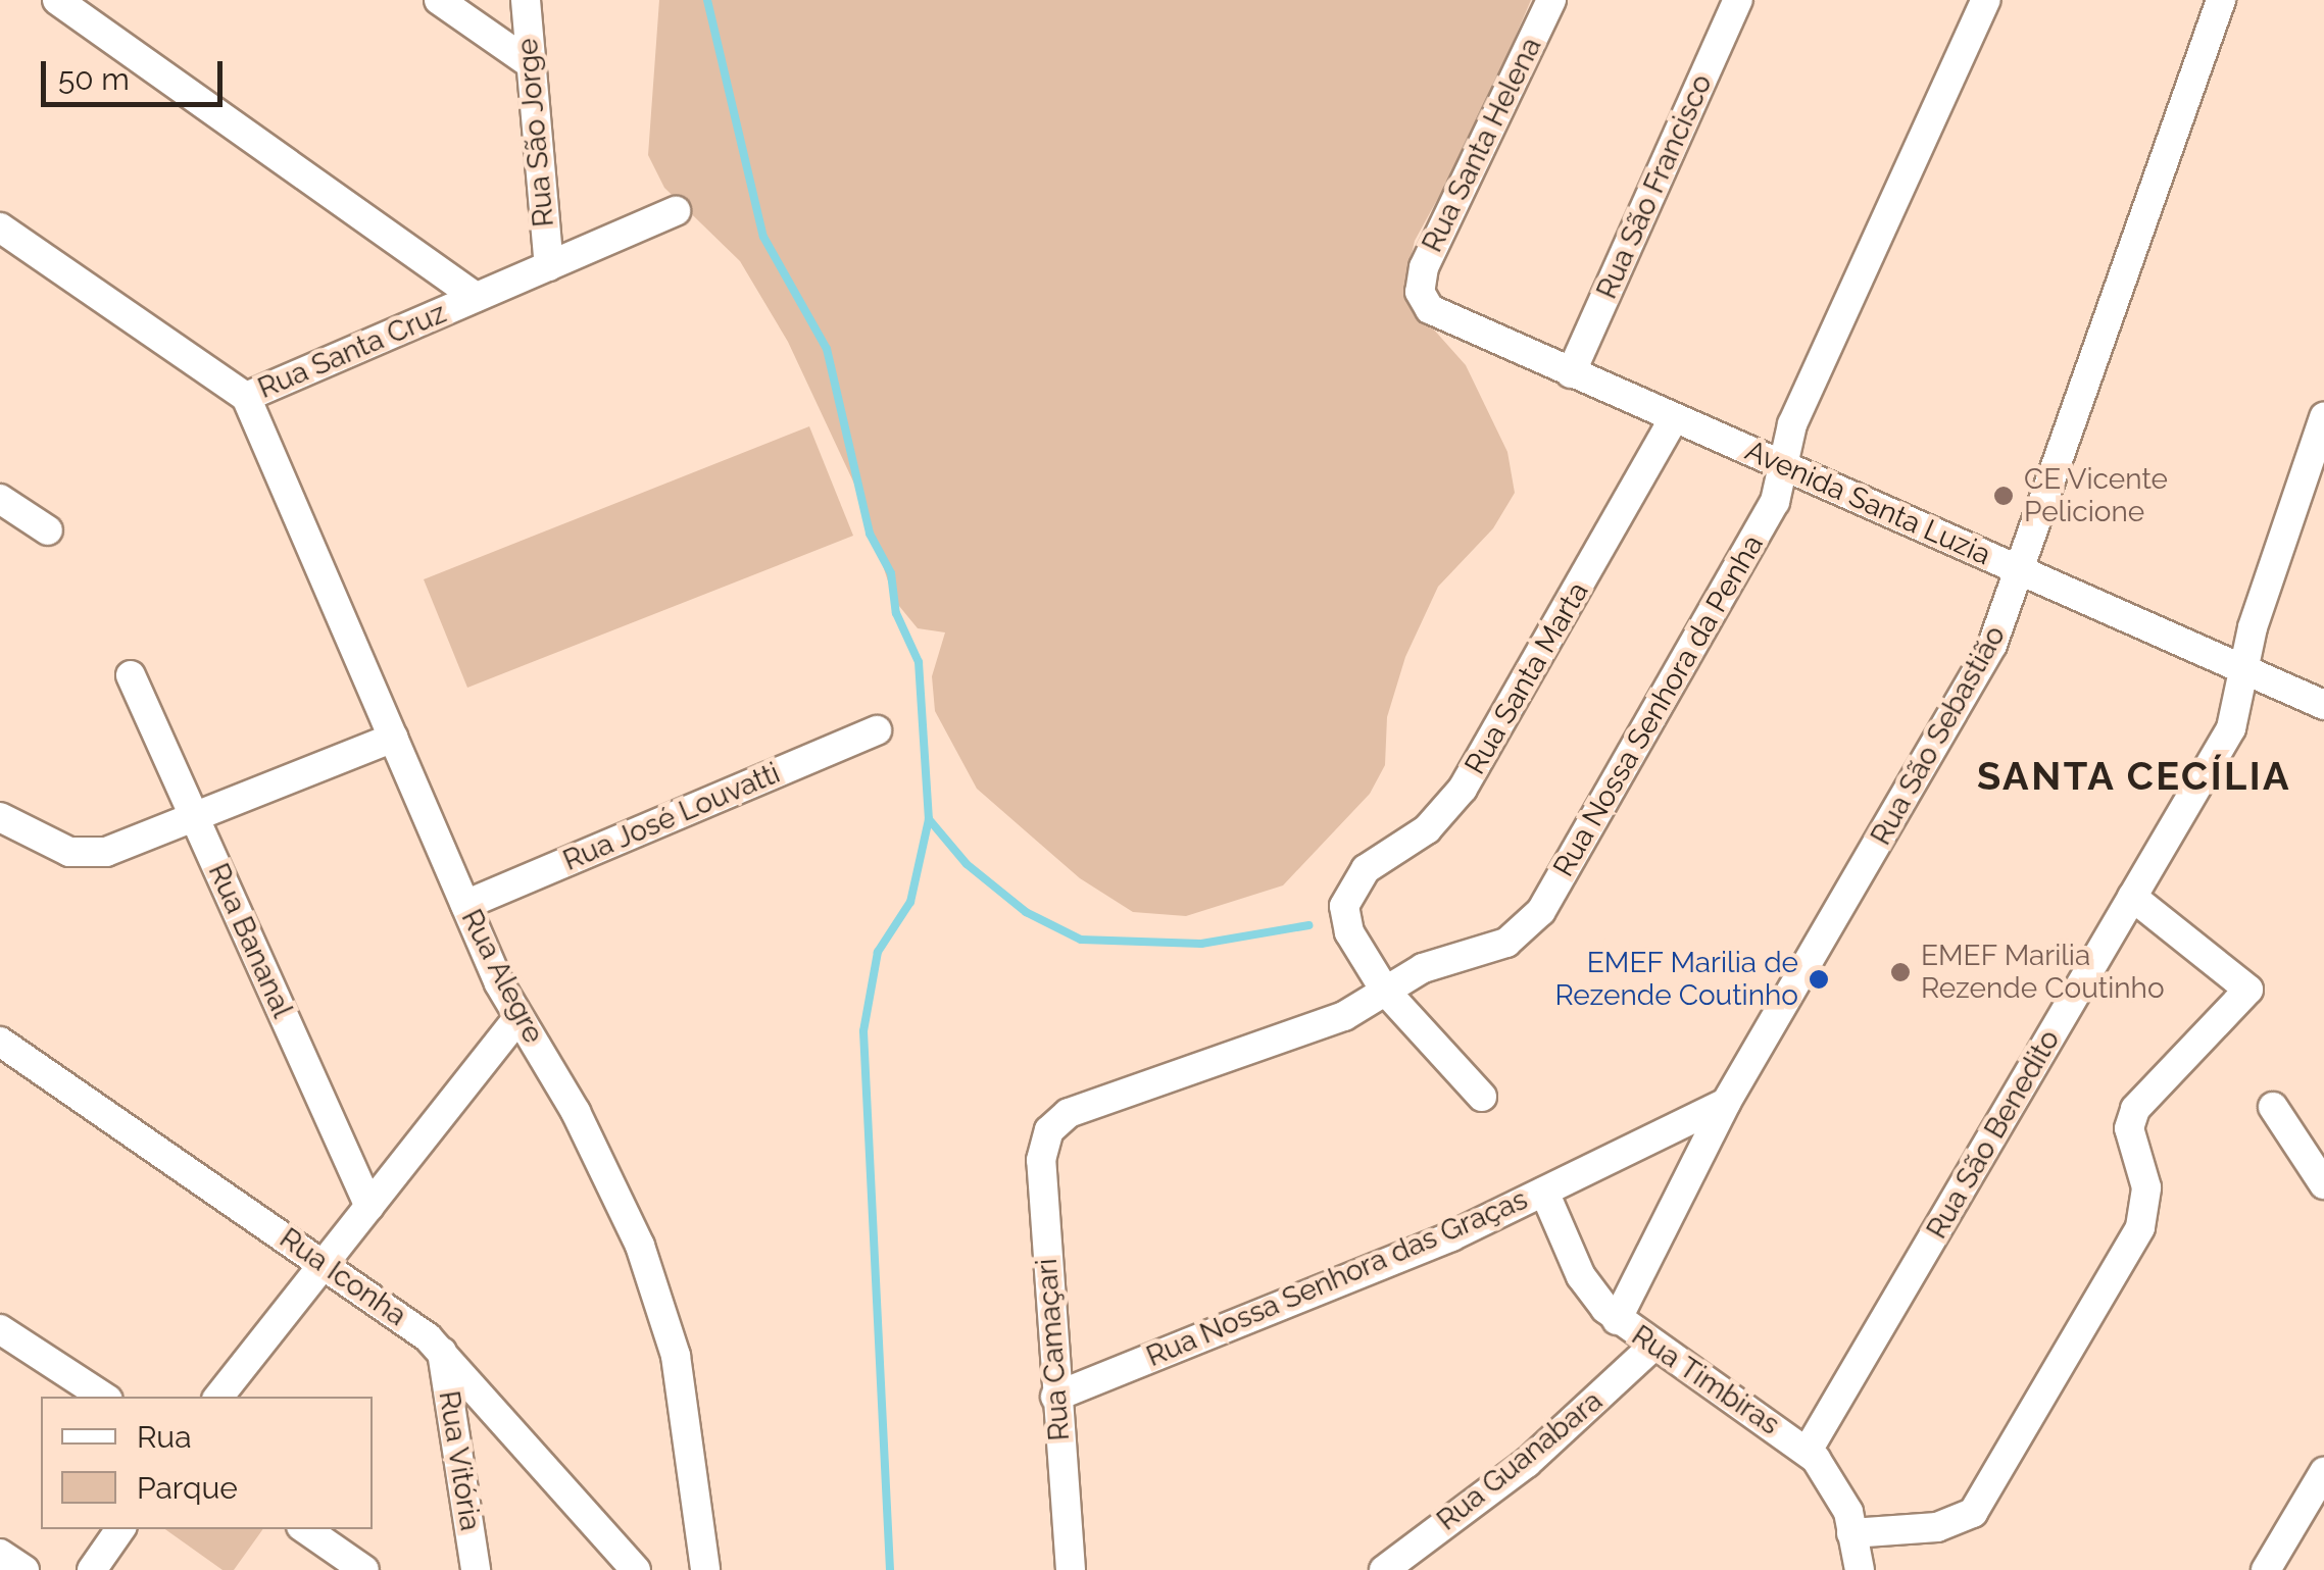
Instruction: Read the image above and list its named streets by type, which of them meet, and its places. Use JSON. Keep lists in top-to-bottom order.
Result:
{
  "streets": {
    "street": [
      "Rua São Jorge",
      "Rua Santa Helena",
      "Rua São Francisco",
      "Rua Santa Cruz",
      "Avenida Santa Luzia",
      "Rua Santa Marta",
      "Rua Nossa Senhora da Penha",
      "Rua São Sebastião",
      "Rua José Louvatti",
      "Rua Bananal",
      "Rua Alegre",
      "Rua São Benedito",
      "Rua Iconha",
      "Rua Nossa Senhora das Graças",
      "Rua Camaçari",
      "Rua Timbiras",
      "Rua Vitória",
      "Rua Guanabara"
    ]
  },
  "crossings": [
    ["Rua São Jorge", "Rua Santa Cruz"],
    ["Rua Santa Helena", "Avenida Santa Luzia"],
    ["Rua São Francisco", "Avenida Santa Luzia"],
    ["Rua Santa Cruz", "Rua Alegre"],
    ["Avenida Santa Luzia", "Rua Santa Marta"],
    ["Avenida Santa Luzia", "Rua Nossa Senhora da Penha"],
    ["Avenida Santa Luzia", "Rua São Sebastião"],
    ["Avenida Santa Luzia", "Rua São Benedito"],
    ["Rua Santa Marta", "Rua Nossa Senhora da Penha"],
    ["Rua Nossa Senhora da Penha", "Rua Camaçari"],
    ["Rua São Sebastião", "Rua Nossa Senhora das Graças"],
    ["Rua São Sebastião", "Rua Timbiras"],
    ["Rua José Louvatti", "Rua Alegre"],
    ["Rua São Benedito", "Rua Timbiras"],
    ["Rua Iconha", "Rua Vitória"],
    ["Rua Nossa Senhora das Graças", "Rua Camaçari"],
    ["Rua Nossa Senhora das Graças", "Rua Timbiras"],
    ["Rua Timbiras", "Rua Guanabara"]
  ],
  "districts": ["SANTA CECÍLIA"],
  "places": ["CE Vicente Pelicione", "EMEF Marilia Rezende Coutinho", "EMEF Marilia de Rezende Coutinho"],
  "legend": ["Rua", "Parque"],
  "scale_bar": "50 m"
}
